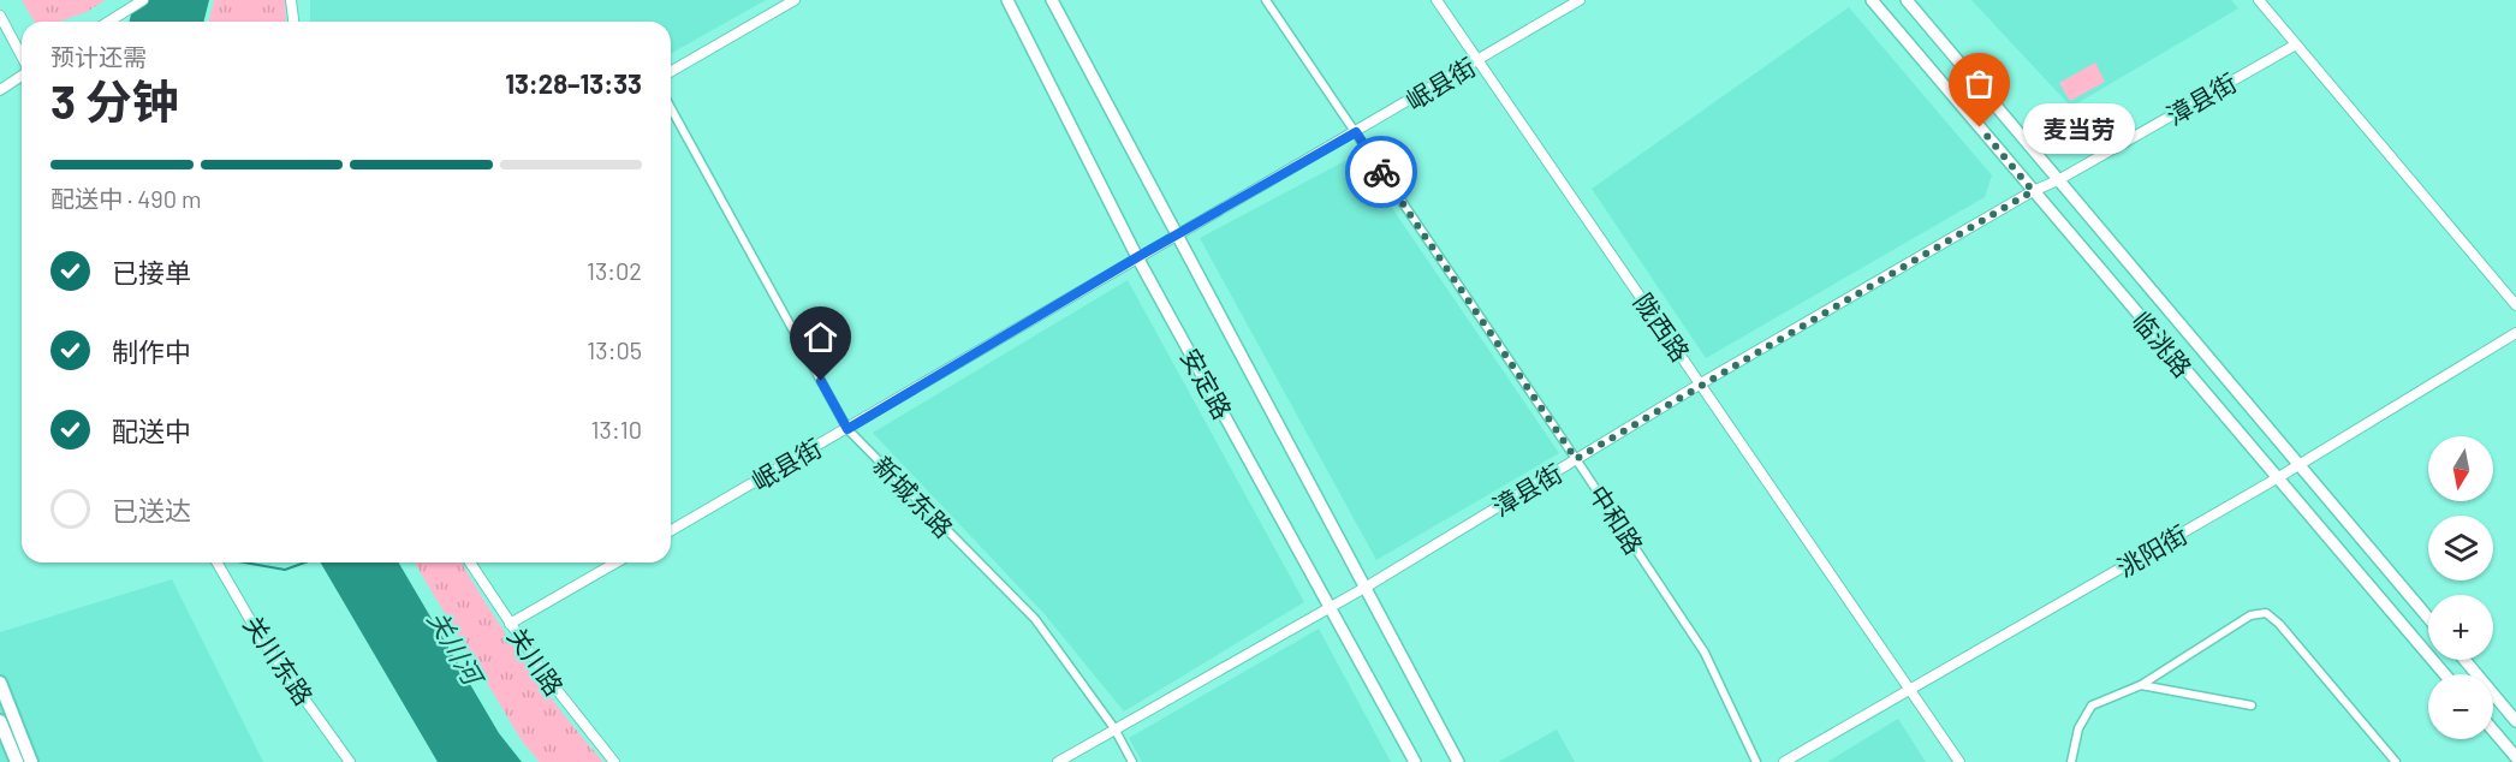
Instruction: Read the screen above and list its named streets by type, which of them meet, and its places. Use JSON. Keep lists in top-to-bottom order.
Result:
{
  "streets": {
    "main road": ["临洮路", "安定路"],
    "street": [
      "岷县街",
      "漳县街",
      "陇西路",
      "新城东路",
      "中和路",
      "洮阳街",
      "关川东路",
      "关川路"
    ]
  },
  "crossings": [
    ["岷县街", "陇西路"],
    ["岷县街", "安定路"],
    ["岷县街", "新城东路"],
    ["岷县街", "中和路"],
    ["漳县街", "陇西路"],
    ["漳县街", "临洮路"],
    ["漳县街", "安定路"],
    ["漳县街", "新城东路"],
    ["漳县街", "中和路"],
    ["陇西路", "洮阳街"],
    ["临洮路", "洮阳街"]
  ],
  "water": ["关川河"],
  "places": ["麦当劳"],
  "north": "bottom",
  "page": {
    "heading": ["3 分钟", "预计还需", "13:28–13:33"],
    "bubble": "麦当劳",
    "bar": "配送中 · 490 m",
    "list": [
      ["已接单", "13:02"],
      ["制作中", "13:05"],
      ["配送中", "13:10"],
      "已送达"
    ],
    "map_buttons": ["+", "−"]
  }
}
